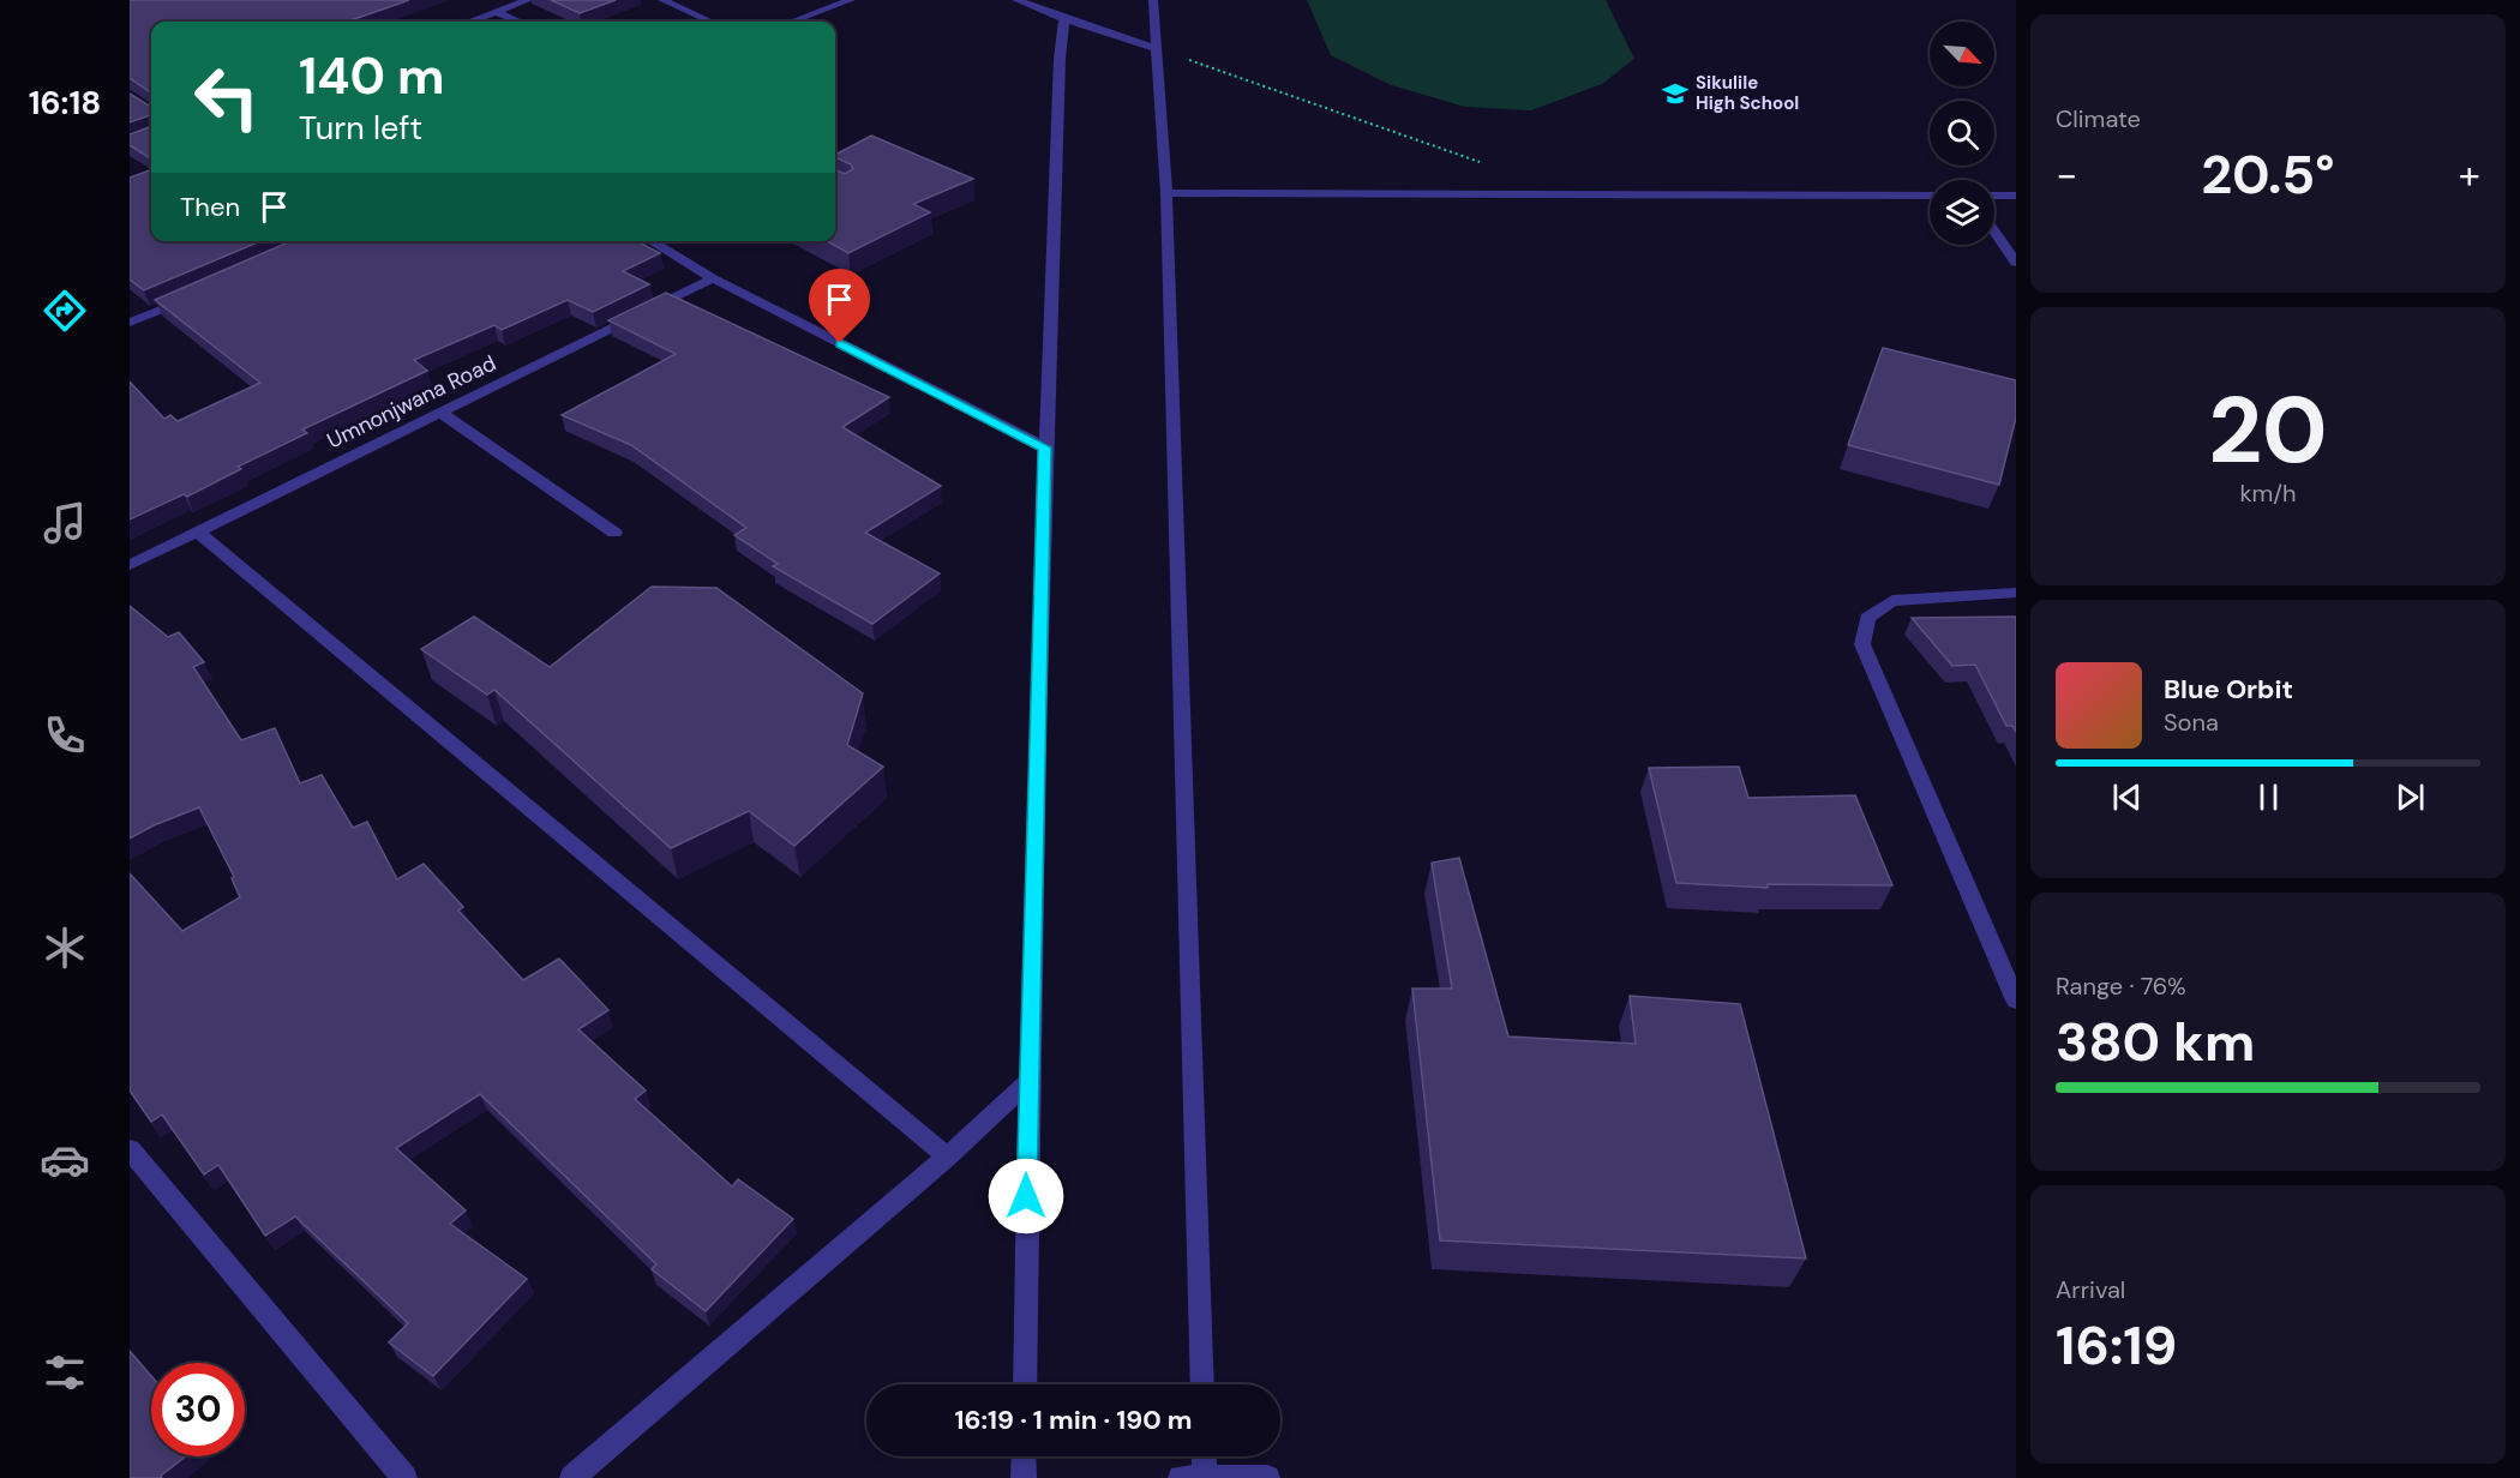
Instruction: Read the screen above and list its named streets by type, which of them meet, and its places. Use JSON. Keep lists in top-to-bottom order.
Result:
{
  "streets": {
    "street": ["Umnonjwana Road"]
  },
  "places": {
    "school or university": ["Sikulile High School"]
  },
  "north": "bottom right",
  "page": {
    "tabs": "16:18",
    "tile": [
      "Climate",
      ["20", "km/h"],
      ["Range · 76%", "380 km"],
      ["Arrival", "16:19"]
    ],
    "turn": ["140 m", "Turn left"],
    "heat": ["−", "20.5°", "+"],
    "then": "Then",
    "song": ["Blue Orbit", "Sona"],
    "limit": "30",
    "trip": "16:19 · 1 min · 190 m"
  }
}
